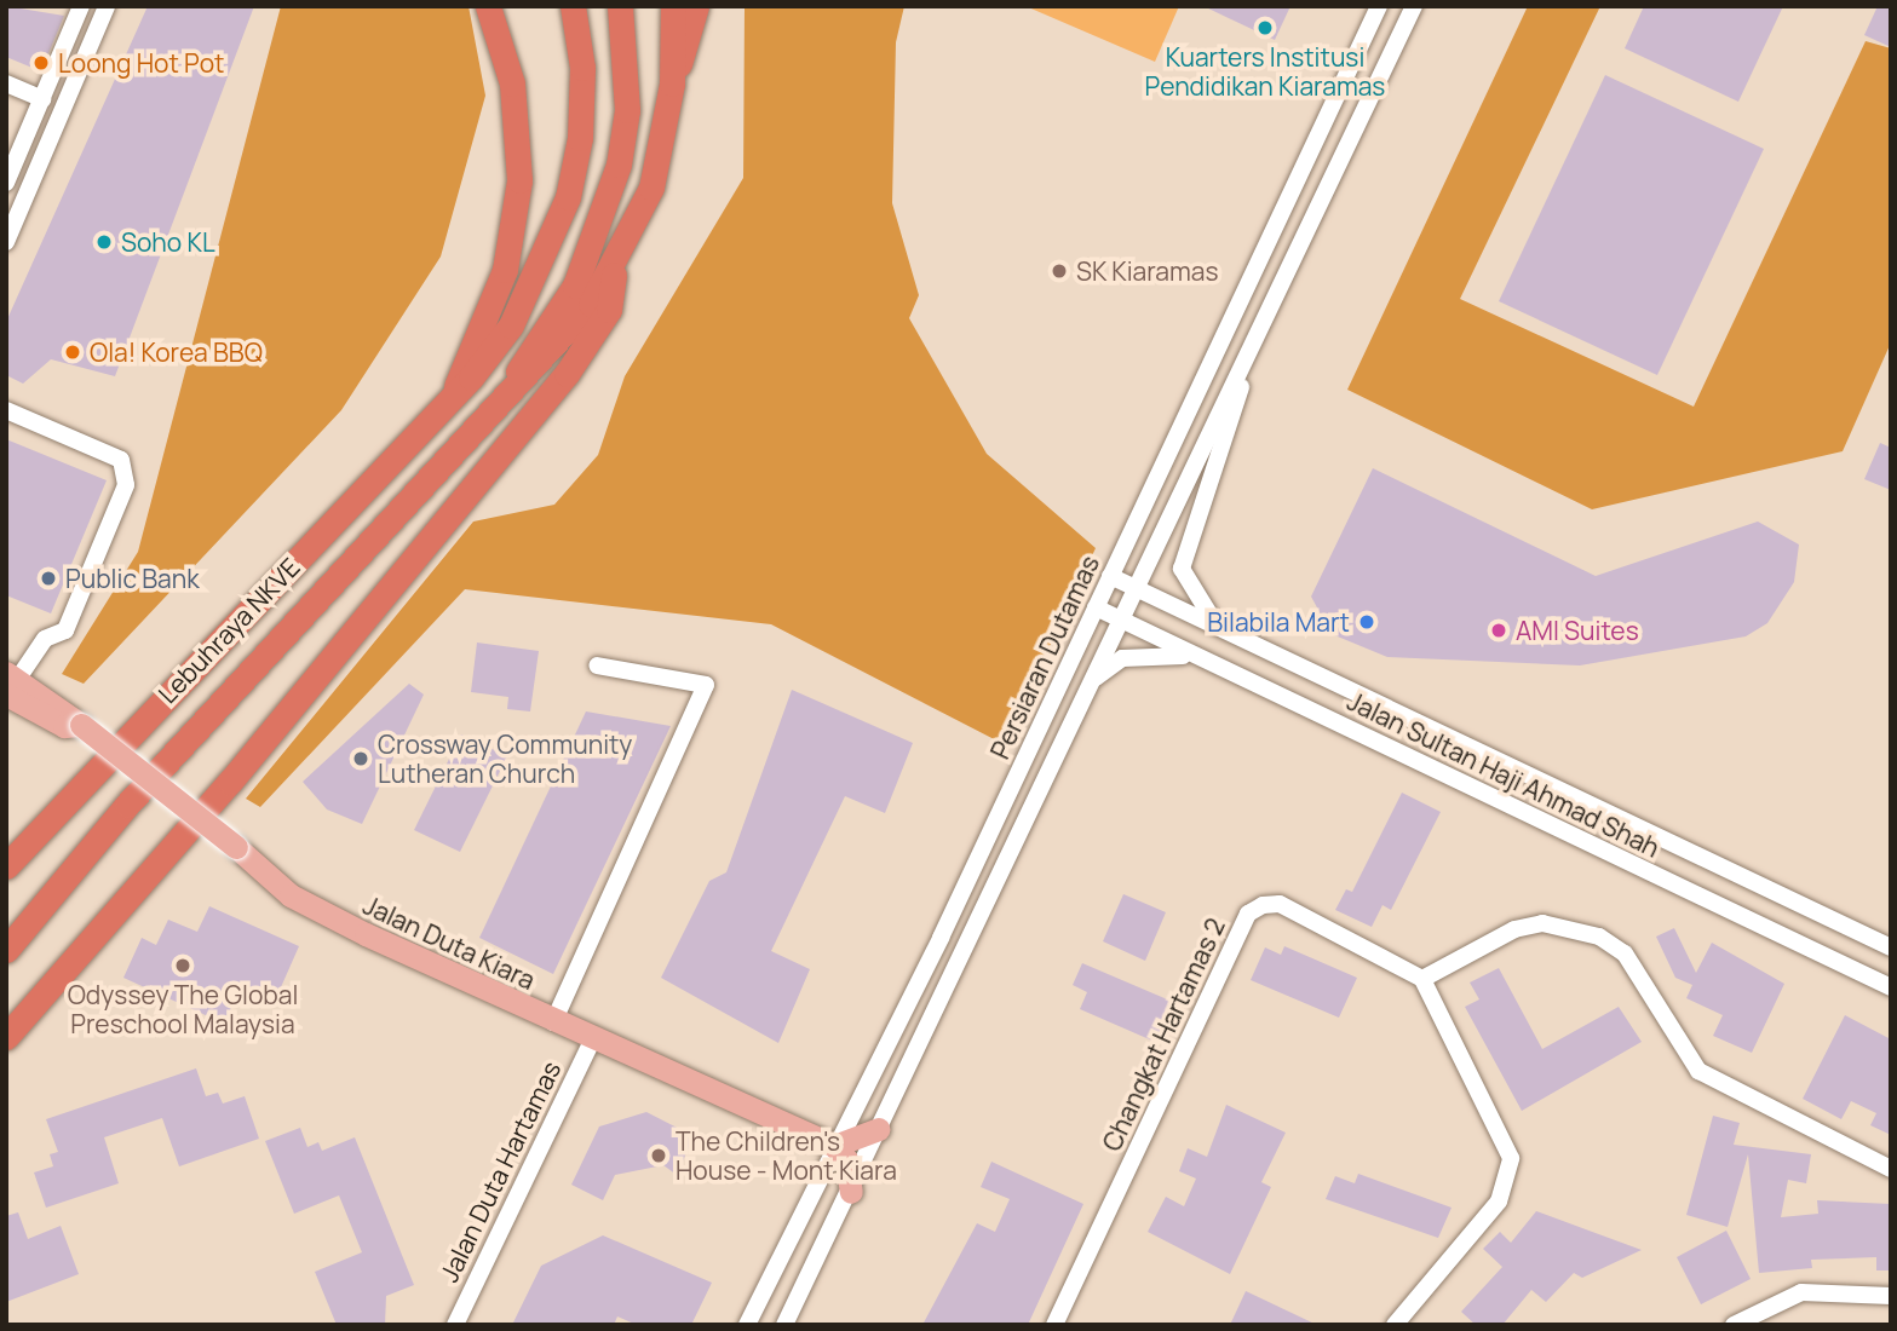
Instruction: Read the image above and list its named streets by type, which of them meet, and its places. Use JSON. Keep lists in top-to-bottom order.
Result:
{
  "streets": {
    "highway": ["Lebuhraya NKVE"],
    "main road": ["Jalan Duta Kiara"],
    "street": [
      "Persiaran Dutamas",
      "Jalan Sultan Haji Ahmad Shah",
      "Changkat Hartamas 2",
      "Jalan Duta Hartamas"
    ]
  },
  "crossings": [
    ["Persiaran Dutamas", "Jalan Sultan Haji Ahmad Shah"],
    ["Persiaran Dutamas", "Jalan Duta Kiara"],
    ["Jalan Duta Kiara", "Jalan Duta Hartamas"]
  ],
  "places": [
    "Kuarters Institusi Pendidikan Kiaramas",
    "Loong Hot Pot",
    "Soho KL",
    "SK Kiaramas",
    "Ola! Korea BBQ",
    "Public Bank",
    "Bilabila Mart",
    "AMI Suites",
    "Crossway Community Lutheran Church",
    "Odyssey The Global Preschool Malaysia",
    "The Children's House - Mont Kiara"
  ]
}
